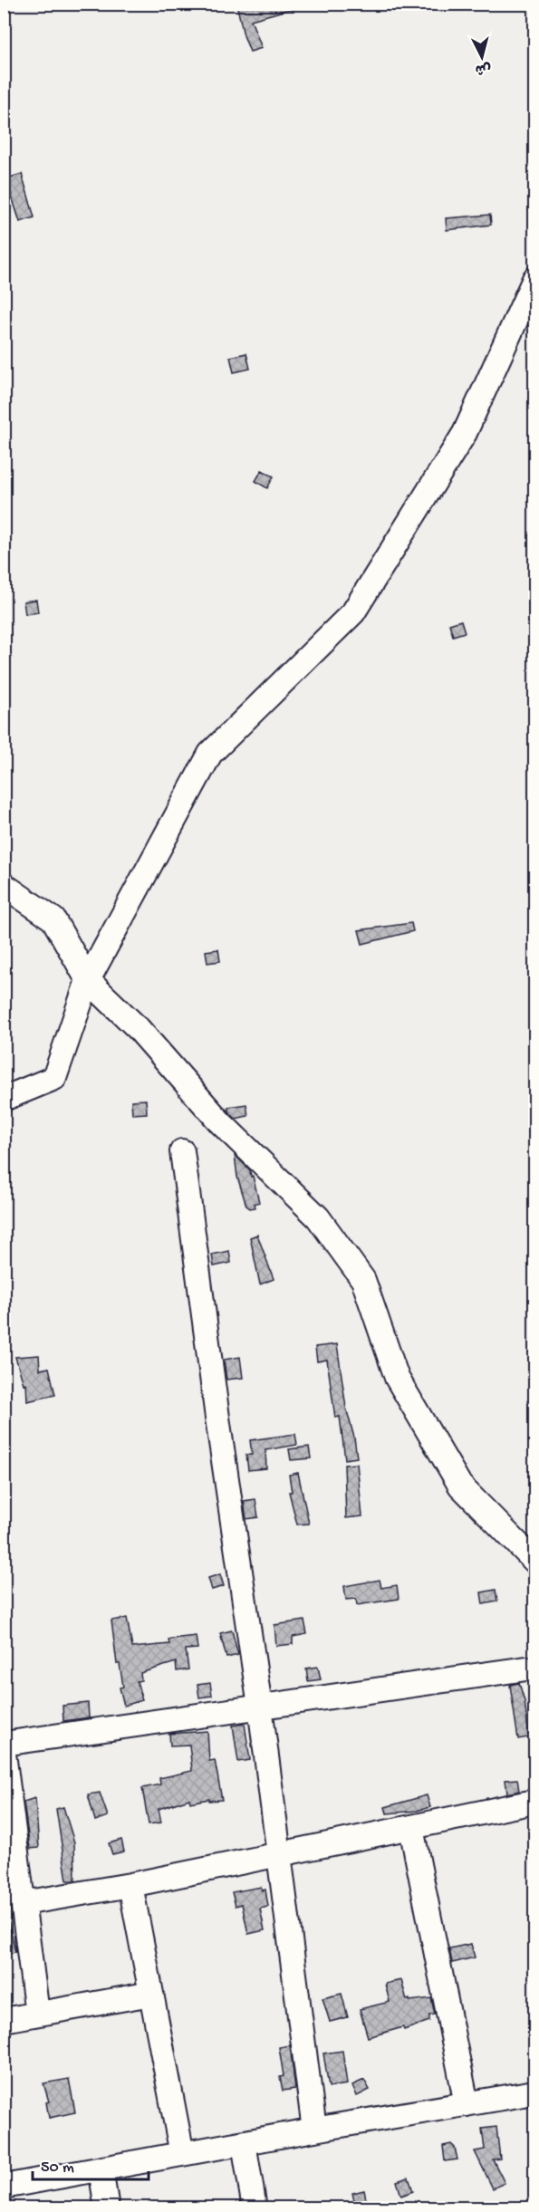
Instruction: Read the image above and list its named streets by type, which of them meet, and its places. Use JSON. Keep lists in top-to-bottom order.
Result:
{
  "scale_bar": "50 m",
  "north": "bottom"
}
